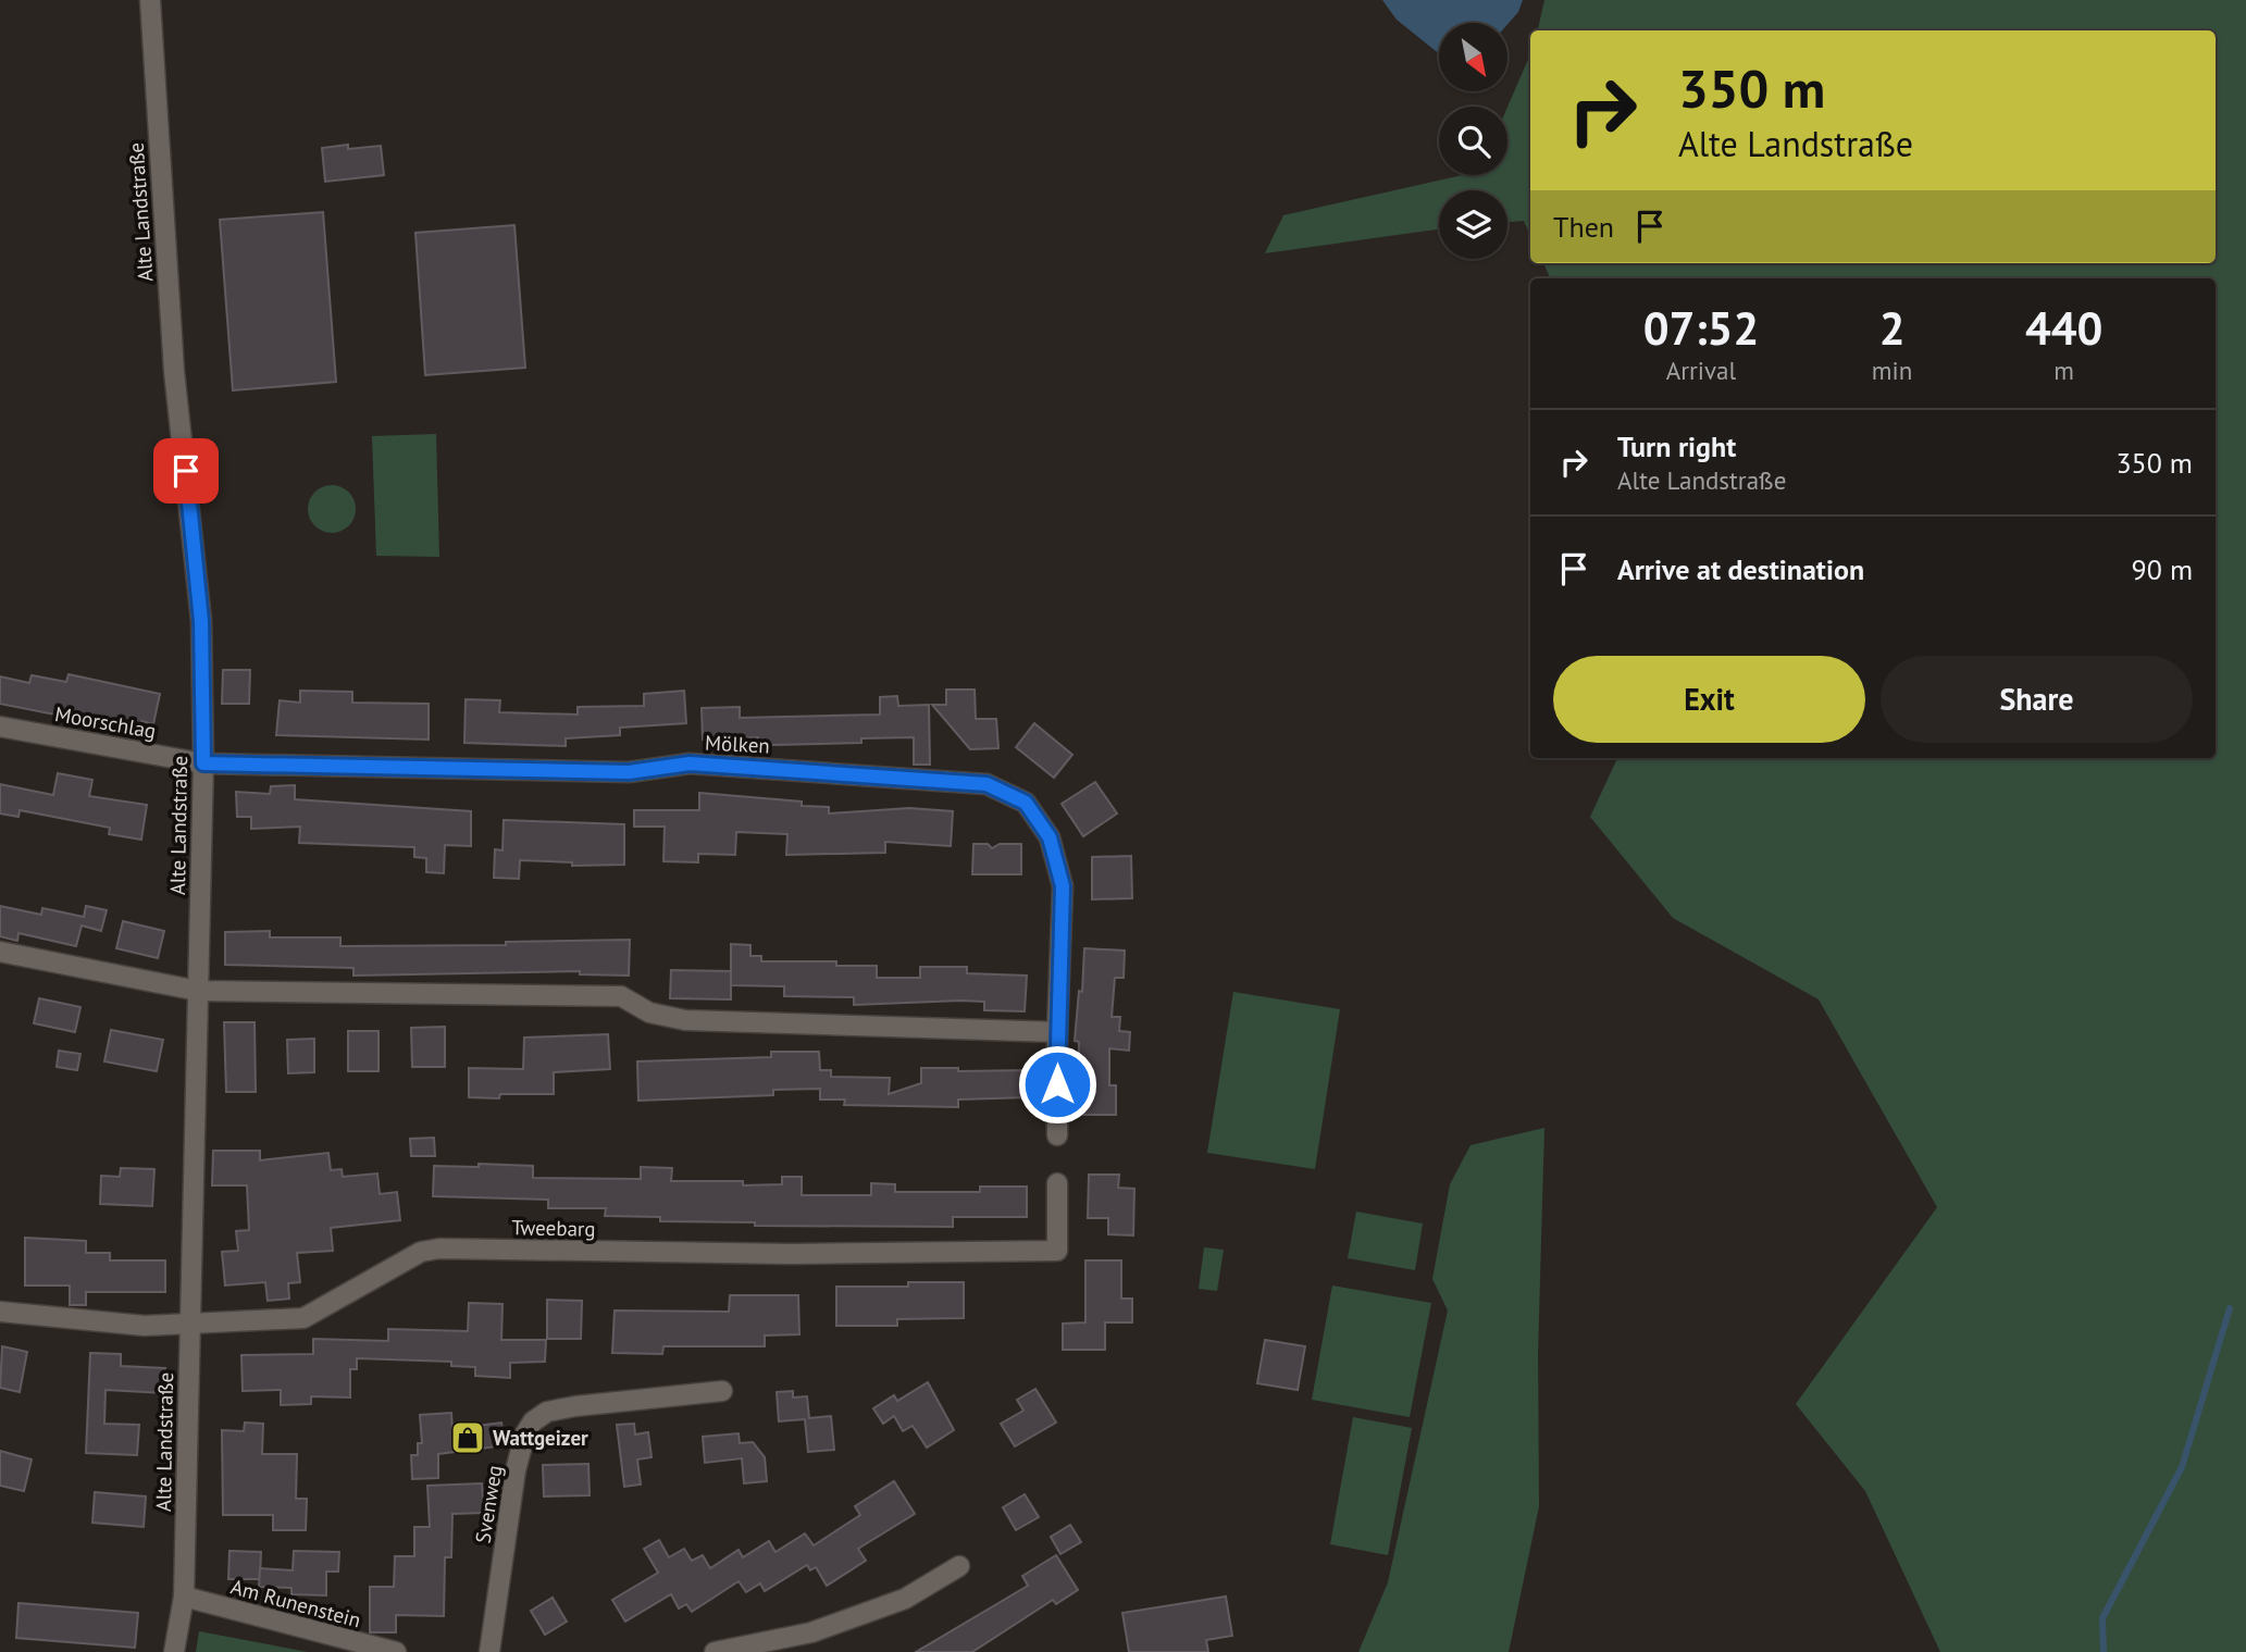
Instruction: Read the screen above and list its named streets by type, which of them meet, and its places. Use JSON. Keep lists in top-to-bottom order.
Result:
{
  "streets": {
    "street": [
      "Alte Landstraße",
      "Moorschlag",
      "Mölken",
      "Tweebarg",
      "Svenweg",
      "Am Runenstein"
    ]
  },
  "crossings": [
    ["Alte Landstraße", "Moorschlag"],
    ["Alte Landstraße", "Mölken"],
    ["Alte Landstraße", "Tweebarg"],
    ["Alte Landstraße", "Am Runenstein"],
    ["Moorschlag", "Mölken"]
  ],
  "places": {
    "shop": ["Wattgeizer"]
  },
  "north": "bottom right",
  "page": {
    "turn": ["350 m", "Alte Landstraße"],
    "then": "Then",
    "eta": [
      "07:52",
      "Arrival",
      "2",
      "min",
      "440",
      "m"
    ],
    "list": [
      {
        "name": "Turn right",
        "note": "Alte Landstraße",
        "value": "350 m"
      },
      {
        "name": "Arrive at destination",
        "value": "90 m"
      }
    ],
    "buttons": ["Exit", "Share"]
  }
}
